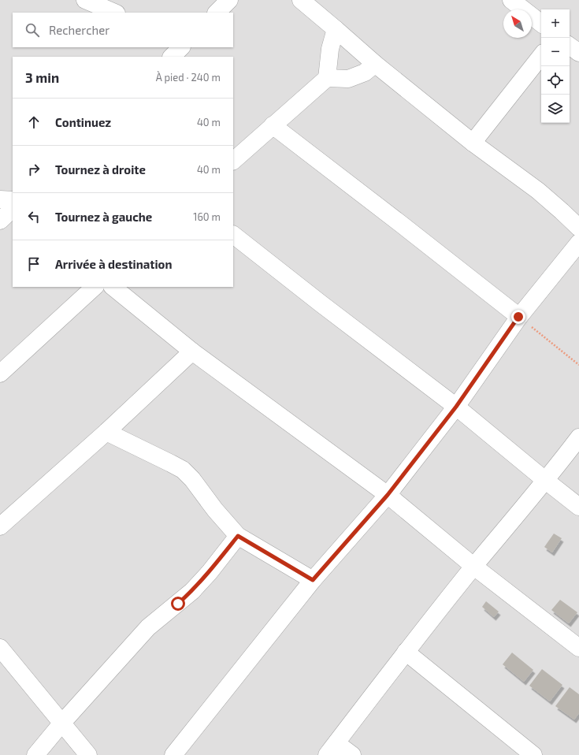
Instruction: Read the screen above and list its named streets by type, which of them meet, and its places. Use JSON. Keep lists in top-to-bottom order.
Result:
{
  "north": "top left",
  "page": {
    "map_buttons": ["+", "−"],
    "search": "Rechercher",
    "heading": ["3 min", "À pied · 240 m"],
    "list": [
      ["Continuez", "40 m"],
      ["Tournez à droite", "40 m"],
      ["Tournez à gauche", "160 m"],
      "Arrivée à destination"
    ]
  }
}
